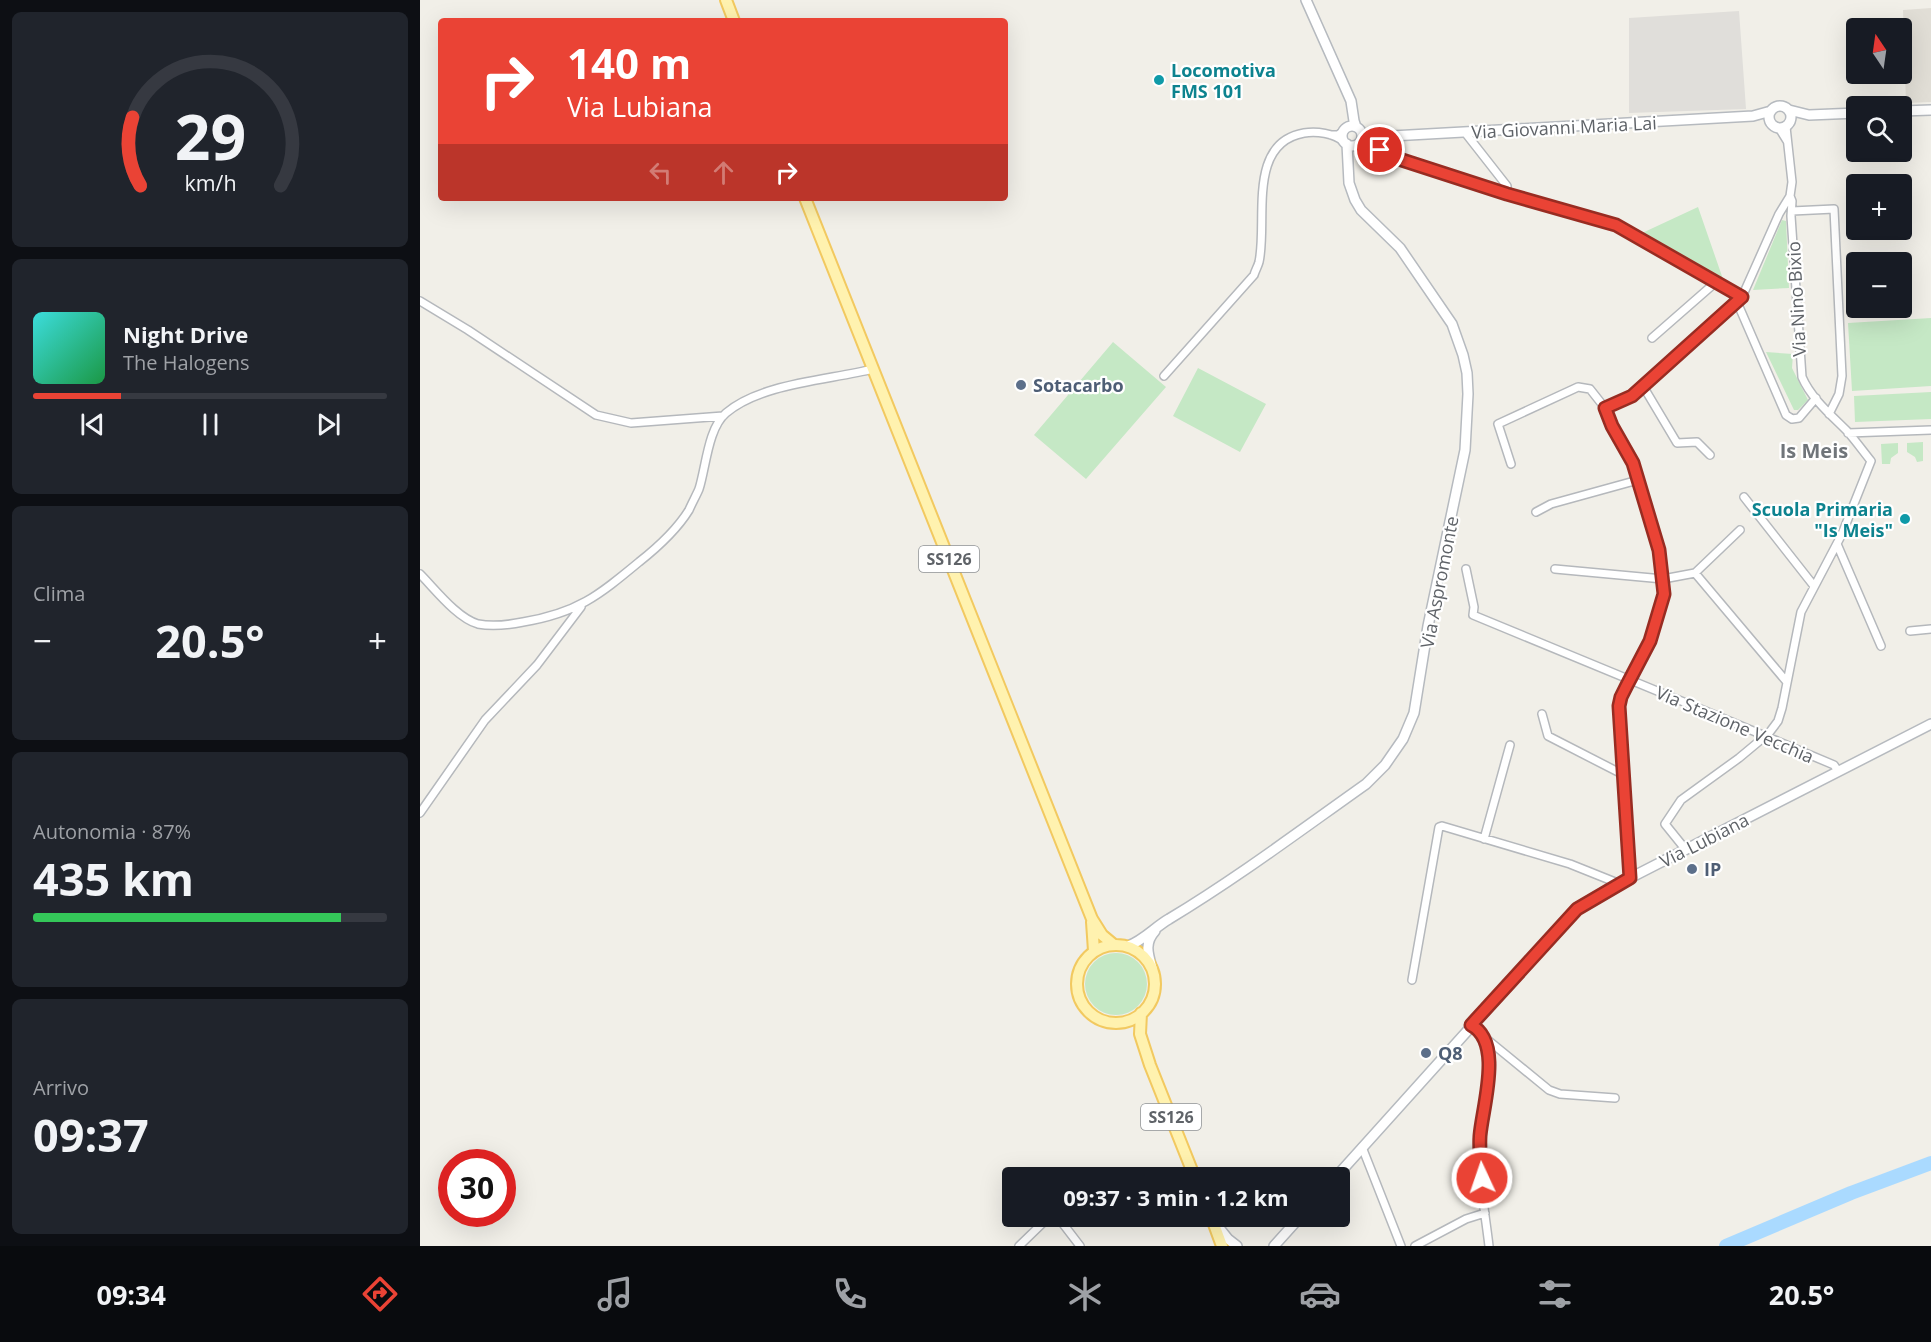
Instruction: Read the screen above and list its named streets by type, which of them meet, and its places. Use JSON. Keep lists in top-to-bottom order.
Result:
{
  "streets": {
    "main road": ["SS126"],
    "street": [
      "Via Giovanni Maria Lai",
      "Via Nino Bixio",
      "Via Aspromonte",
      "Via Stazione Vecchia",
      "Via Lubiana"
    ]
  },
  "crossings": [
    ["Via Giovanni Maria Lai", "Via Nino Bixio"],
    ["Via Giovanni Maria Lai", "Via Aspromonte"],
    ["SS126", "Via Aspromonte"],
    ["Via Stazione Vecchia", "Via Lubiana"]
  ],
  "districts": ["Is Meis"],
  "places": [
    "Locomotiva FMS 101",
    "Sotacarbo",
    "Scuola Primaria \"Is Meis\"",
    "IP",
    "Q8"
  ],
  "north": "top",
  "page": {
    "map_buttons": ["+", "−"],
    "turn": ["140 m", "Via Lubiana"],
    "song": ["Night Drive", "The Halogens"],
    "tile": [
      "Clima",
      ["Autonomia · 87%", "435 km"],
      ["Arrivo", "09:37"]
    ],
    "heat": ["−", "20.5°", "+"],
    "limit": "30",
    "trip": "09:37 · 3 min · 1.2 km",
    "tabs": ["09:34", "20.5°"],
    "gauge": ["29", "km/h"]
  }
}
